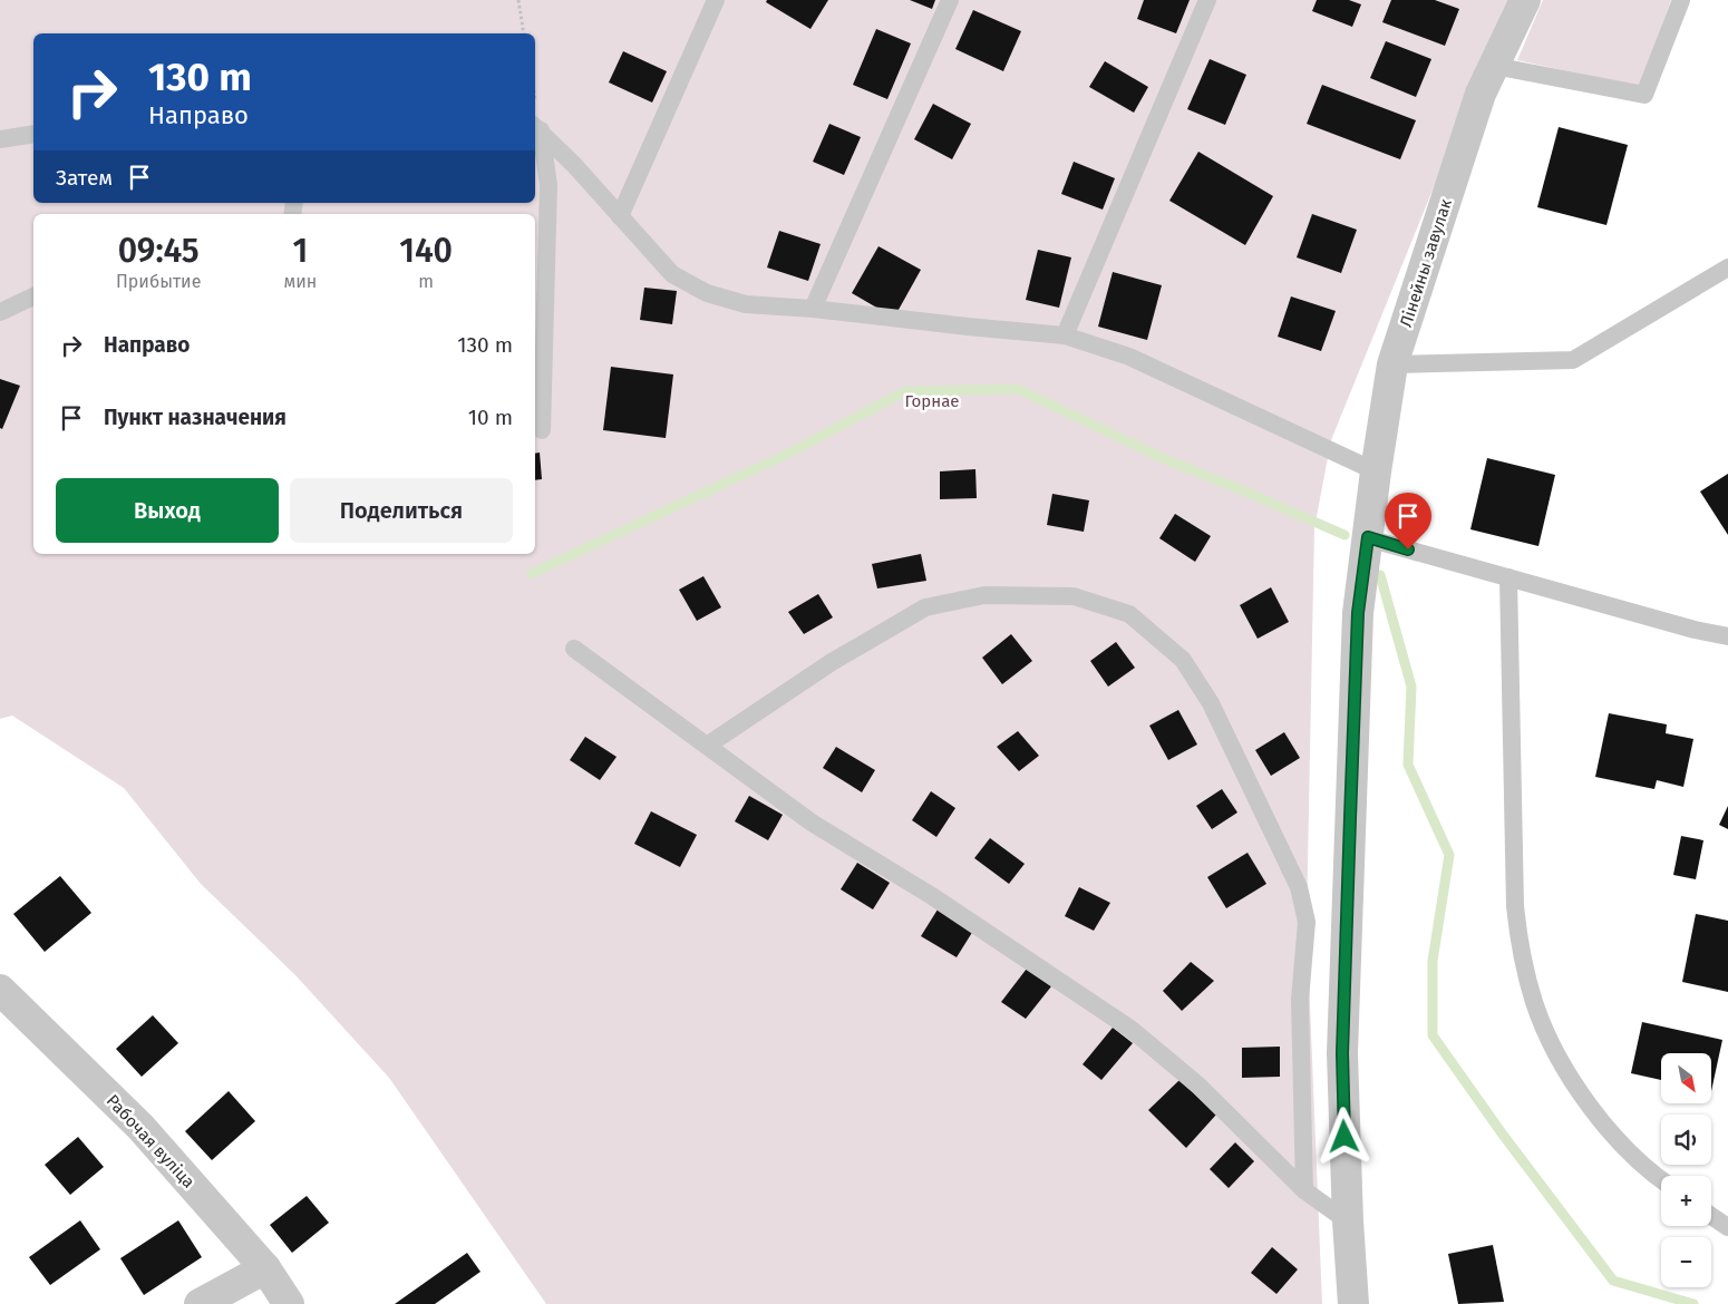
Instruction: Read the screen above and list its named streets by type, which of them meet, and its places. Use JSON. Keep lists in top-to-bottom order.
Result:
{
  "streets": {
    "street": ["Лінейны завулак", "Рабочая вуліца"]
  },
  "parks": ["Горнае"],
  "north": "bottom right",
  "page": {
    "turn": ["130 m", "Направо"],
    "then": "Затем",
    "eta": [
      "09:45",
      "Прибытие",
      "1",
      "мин",
      "140",
      "m"
    ],
    "list": [
      {
        "name": "Направо",
        "value": "130 m"
      },
      {
        "name": "Пункт назначения",
        "value": "10 m"
      }
    ],
    "buttons": ["Выход", "Поделиться"],
    "map_buttons": ["+", "−"]
  }
}
